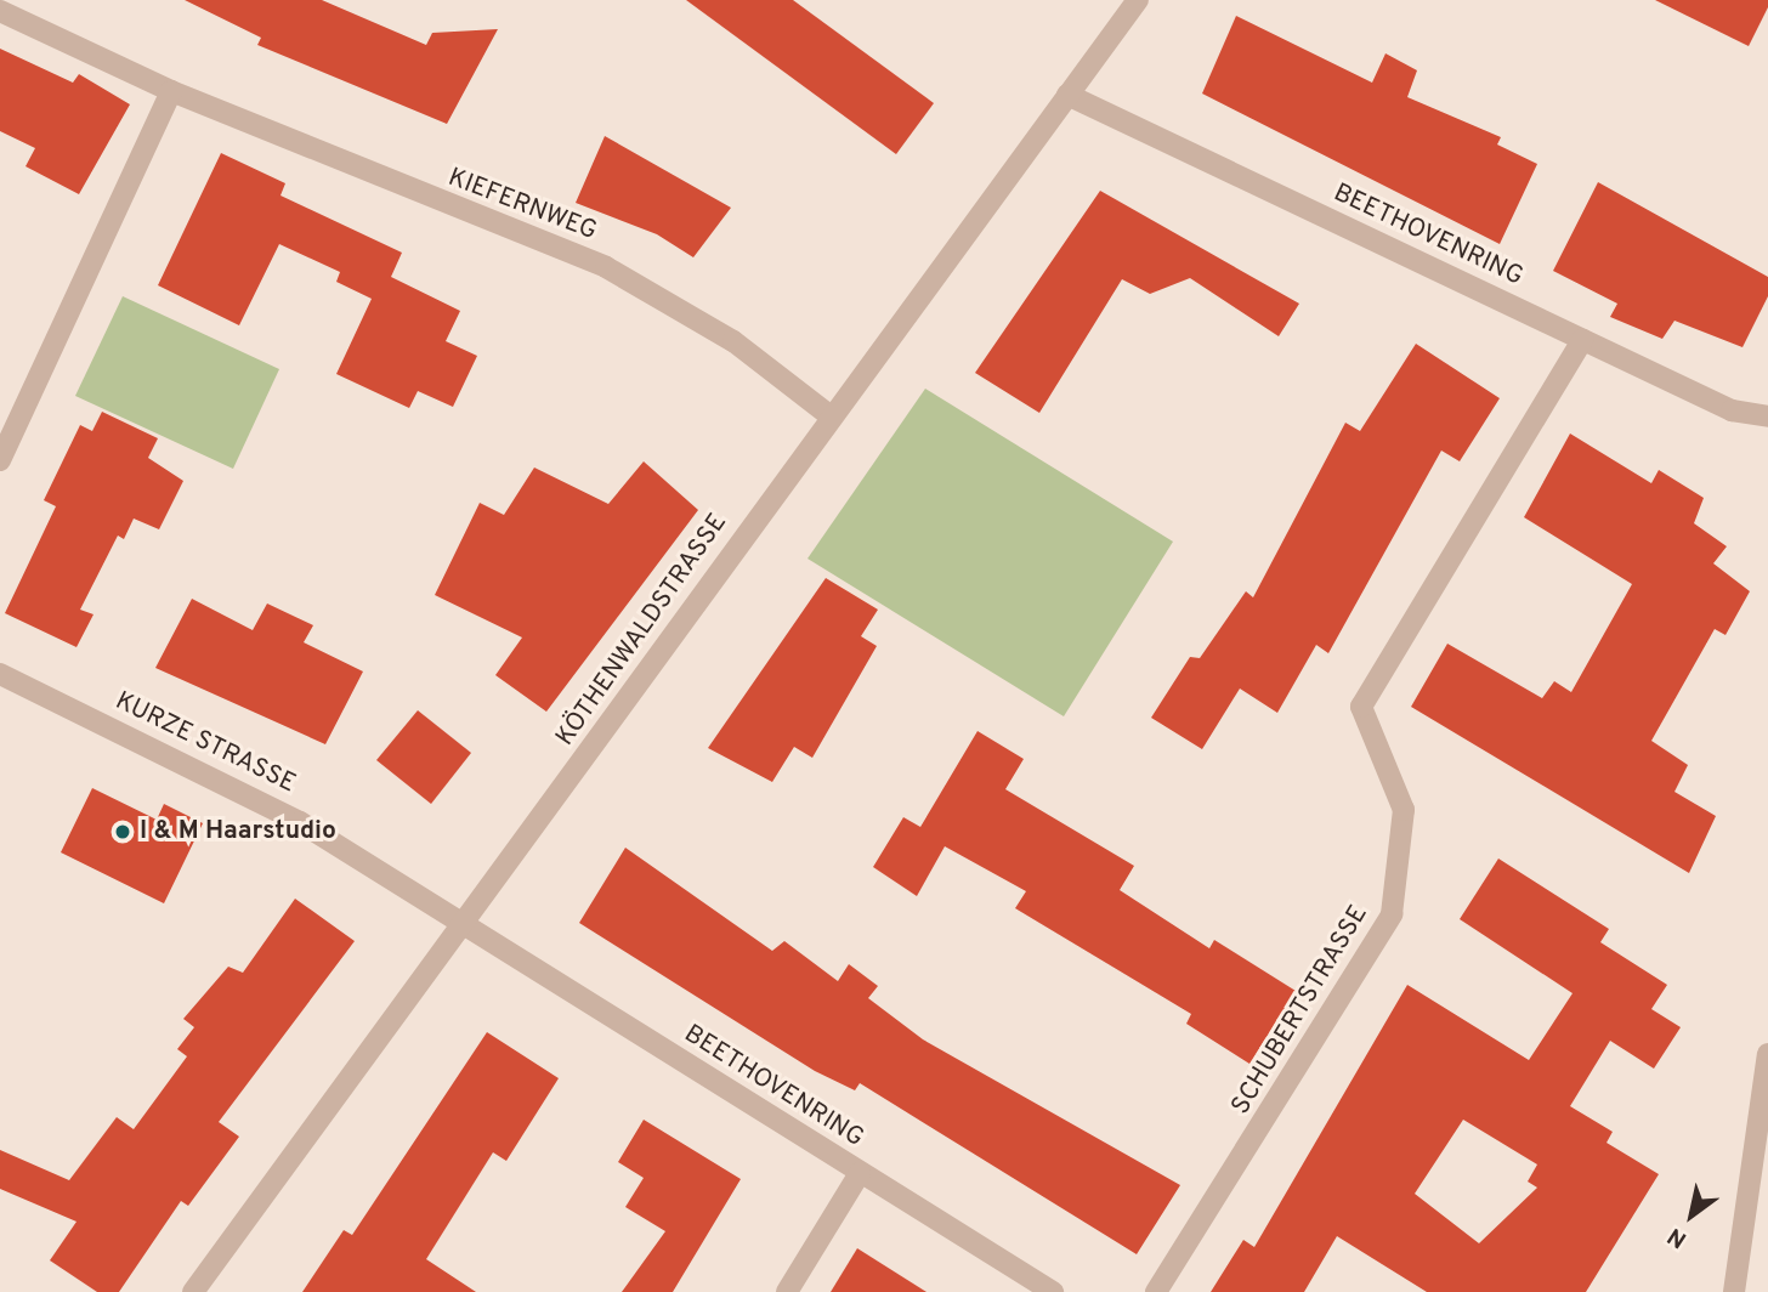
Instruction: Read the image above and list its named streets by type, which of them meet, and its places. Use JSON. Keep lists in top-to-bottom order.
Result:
{
  "streets": {
    "street": [
      "KIEFERNWEG",
      "BEETHOVENRING",
      "KÖTHENWALDSTRASSE",
      "KURZE STRASSE",
      "SCHUBERTSTRASSE"
    ]
  },
  "crossings": [
    ["KIEFERNWEG", "KÖTHENWALDSTRASSE"],
    ["BEETHOVENRING", "KÖTHENWALDSTRASSE"],
    ["BEETHOVENRING", "KURZE STRASSE"],
    ["BEETHOVENRING", "SCHUBERTSTRASSE"],
    ["KÖTHENWALDSTRASSE", "KURZE STRASSE"]
  ],
  "places": ["I & M Haarstudio"],
  "north": "bottom left"
}
